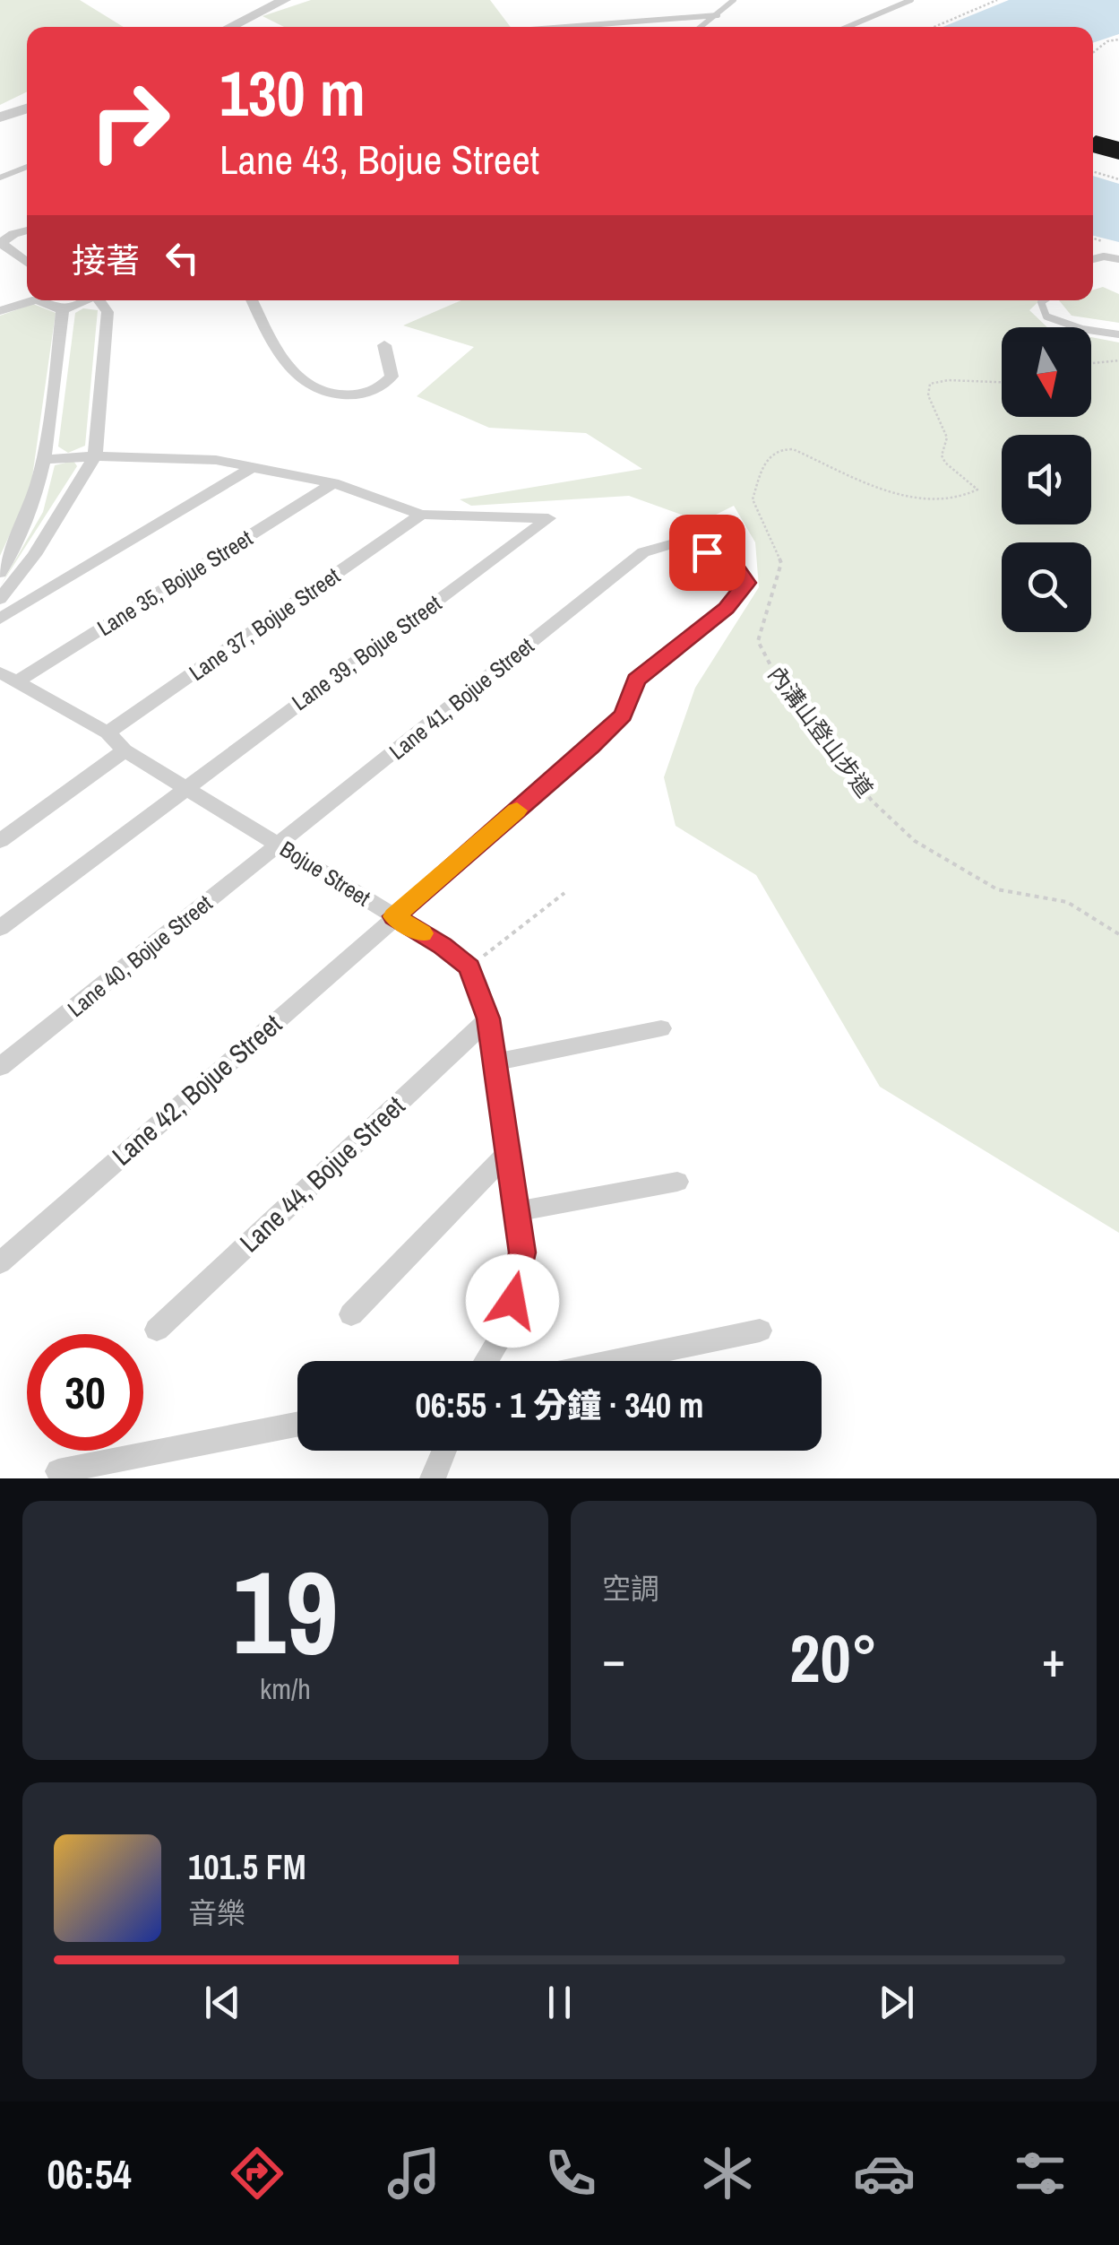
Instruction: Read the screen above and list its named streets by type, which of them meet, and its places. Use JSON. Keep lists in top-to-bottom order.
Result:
{
  "streets": {
    "street": [
      "Lane 35, Bojue Street",
      "Lane 37, Bojue Street",
      "Lane 39, Bojue Street",
      "Lane 41, Bojue Street",
      "Bojue Street",
      "Lane 40, Bojue Street",
      "Lane 42, Bojue Street",
      "Lane 44, Bojue Street"
    ],
    "path": ["內溝山登山步道"]
  },
  "crossings": [
    ["Lane 35, Bojue Street", "Bojue Street"],
    ["Lane 37, Bojue Street", "Lane 39, Bojue Street"],
    ["Lane 37, Bojue Street", "Bojue Street"],
    ["Lane 39, Bojue Street", "Bojue Street"],
    ["Lane 41, Bojue Street", "Bojue Street"],
    ["Lane 41, Bojue Street", "Lane 40, Bojue Street"],
    ["Lane 41, Bojue Street", "Lane 42, Bojue Street"],
    ["Bojue Street", "Lane 40, Bojue Street"],
    ["Bojue Street", "Lane 42, Bojue Street"]
  ],
  "north": "bottom",
  "page": {
    "turn": ["130 m", "Lane 43, Bojue Street"],
    "then": "接著",
    "limit": "30",
    "trip": "06:55 · 1 分鐘 · 340 m",
    "tile": [
      ["19", "km/h"],
      "空調"
    ],
    "heat": ["−", "20°", "+"],
    "song": ["101.5 FM", "音樂"],
    "tabs": "06:54"
  }
}
